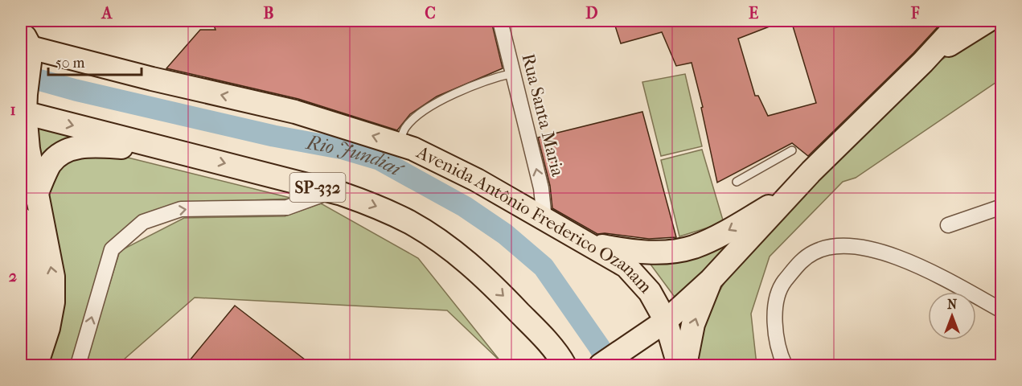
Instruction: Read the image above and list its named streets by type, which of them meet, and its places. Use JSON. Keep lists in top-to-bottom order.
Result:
{
  "streets": {
    "main road": ["SP-332", "Avenida Antônio Frederico Ozanam"],
    "street": ["Rua Santa Maria"]
  },
  "crossings": [
    ["Rua Santa Maria", "Avenida Antônio Frederico Ozanam"]
  ],
  "one_way": ["Rua Santa Maria"],
  "water": ["Rio Jundiaí"],
  "scale_bar": "50 m",
  "north": "top",
  "grid": {
    "columns": [
      "A",
      "B",
      "C",
      "D",
      "E",
      "F"
    ],
    "rows": ["1", "2"]
  }
}
